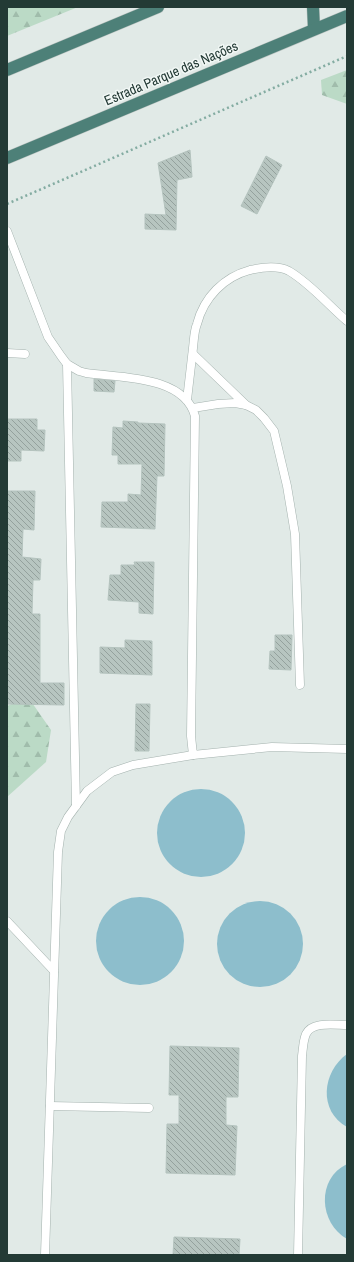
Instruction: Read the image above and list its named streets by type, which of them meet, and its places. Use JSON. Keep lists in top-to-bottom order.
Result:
{
  "streets": {
    "highway": ["Estrada Parque das Nações"]
  }
}
